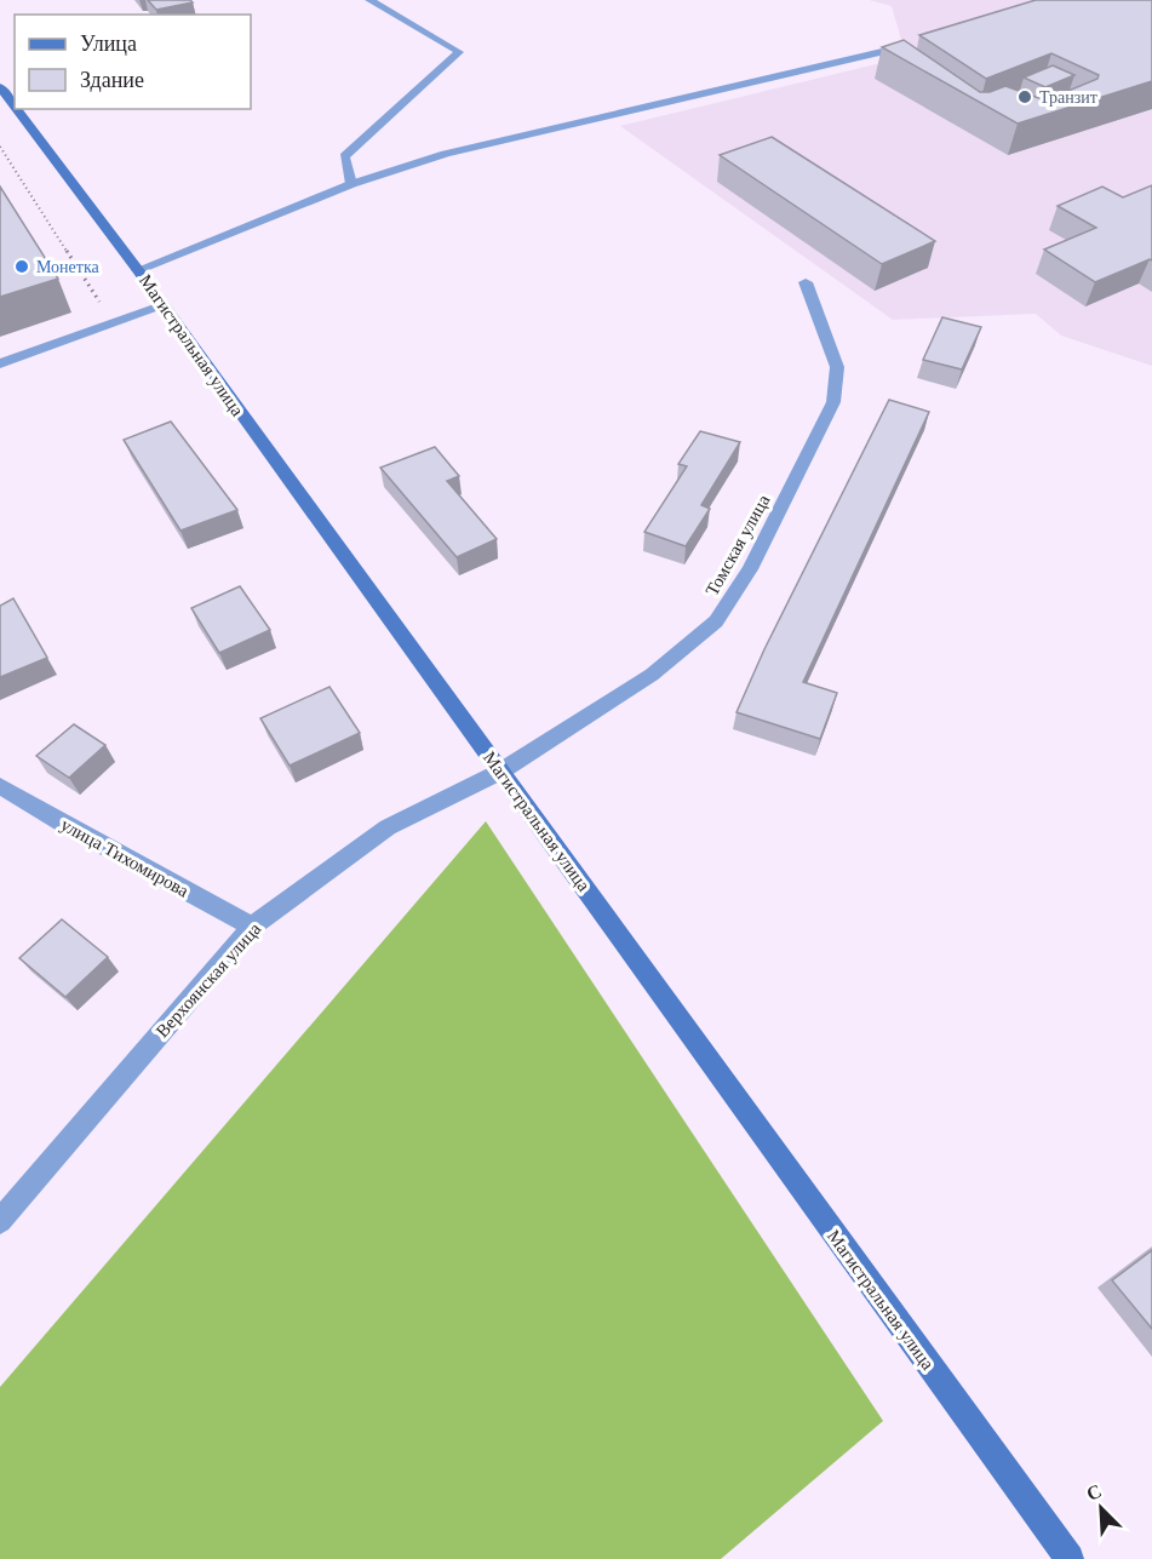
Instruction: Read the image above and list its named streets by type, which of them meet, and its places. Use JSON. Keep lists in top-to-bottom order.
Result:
{
  "streets": {
    "main road": ["Магистральная улица"],
    "street": ["Томская улица", "улица Тихомирова", "Верхоянская улица"]
  },
  "crossings": [
    ["Магистральная улица", "Томская улица"],
    ["Магистральная улица", "Верхоянская улица"],
    ["Томская улица", "Верхоянская улица"],
    ["улица Тихомирова", "Верхоянская улица"]
  ],
  "places": ["Транзит", "Монетка"],
  "legend": ["Улица", "Здание"],
  "north": "top left"
}
